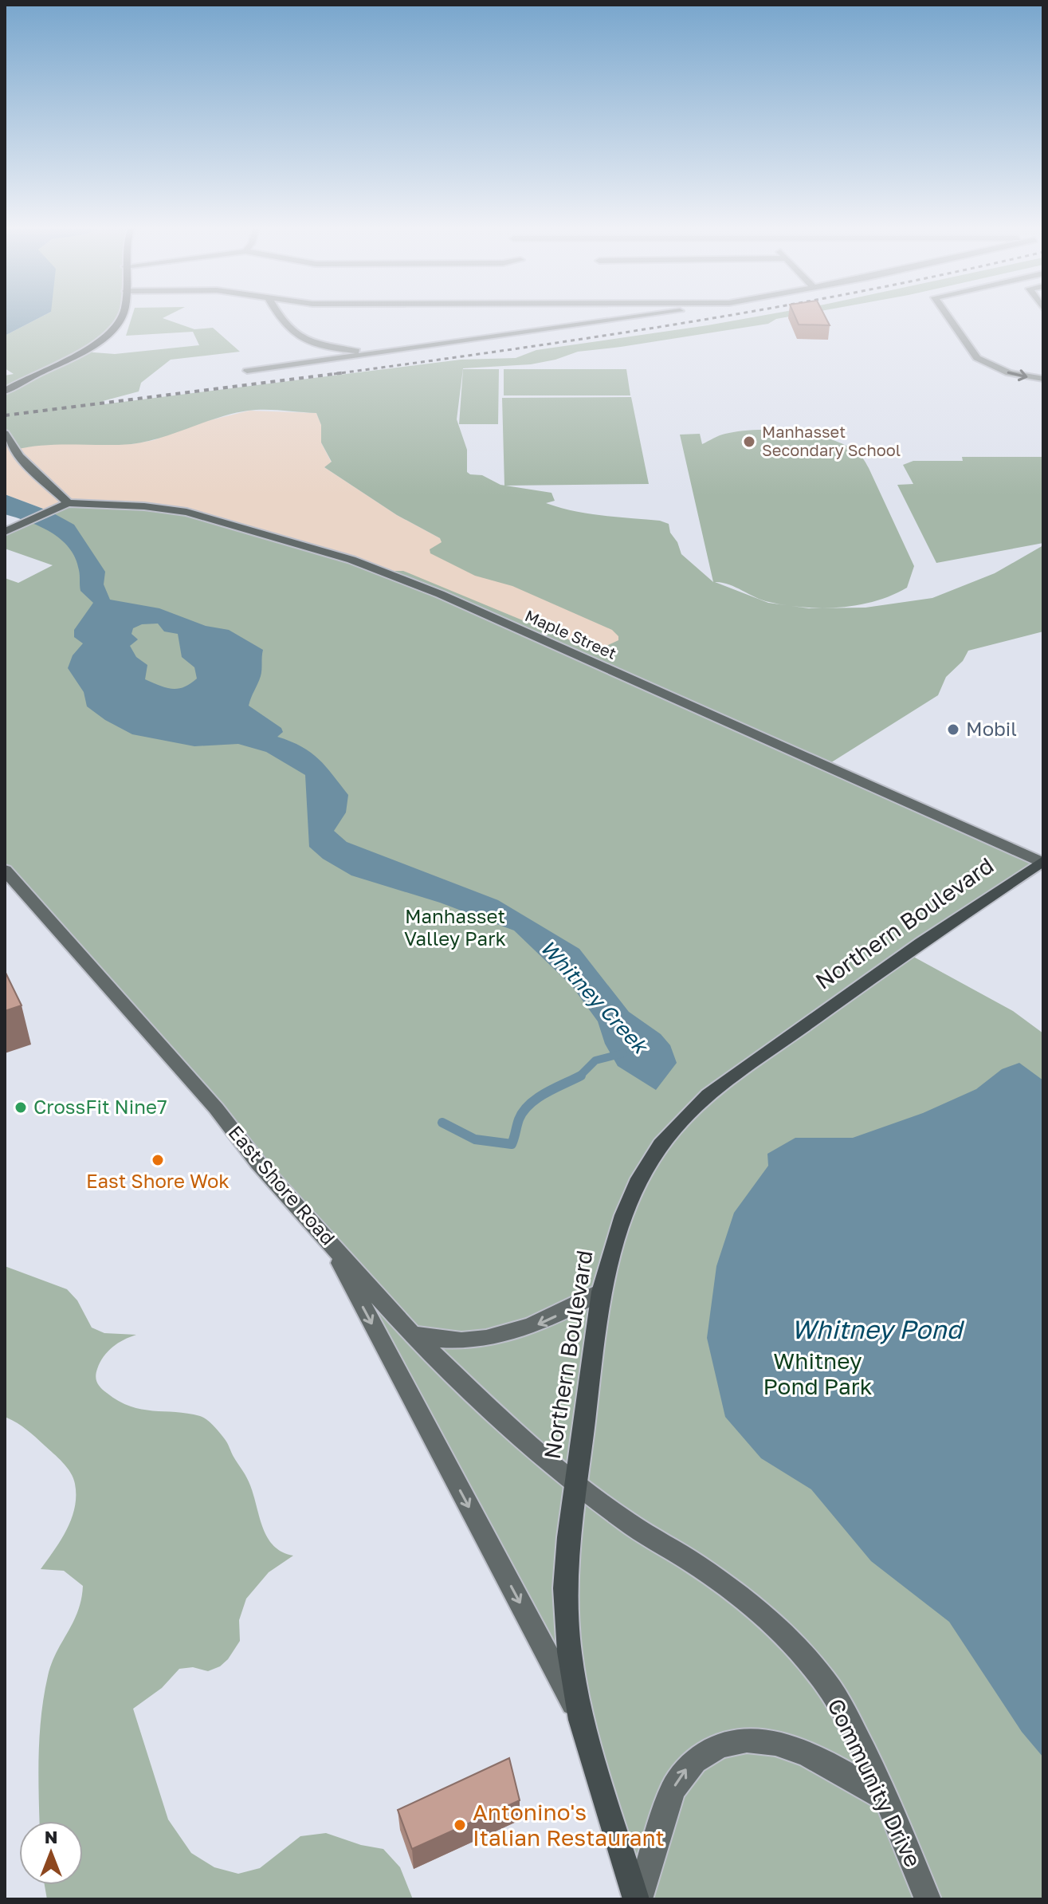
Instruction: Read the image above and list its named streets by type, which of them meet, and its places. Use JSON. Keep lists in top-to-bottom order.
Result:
{
  "streets": {
    "main road": ["Northern Boulevard"],
    "street": ["Maple Street", "East Shore Road", "Community Drive"]
  },
  "crossings": [
    ["Maple Street", "Northern Boulevard"],
    ["Northern Boulevard", "East Shore Road"],
    ["Northern Boulevard", "Community Drive"],
    ["East Shore Road", "Community Drive"]
  ],
  "water": ["Whitney Creek", "Whitney Pond"],
  "parks": ["Manhasset Valley Park", "Whitney Pond Park"],
  "places": [
    "Manhasset Secondary School",
    "Mobil",
    "CrossFit Nine7",
    "East Shore Wok",
    "Antonino's Italian Restaurant"
  ],
  "north": "top"
}
